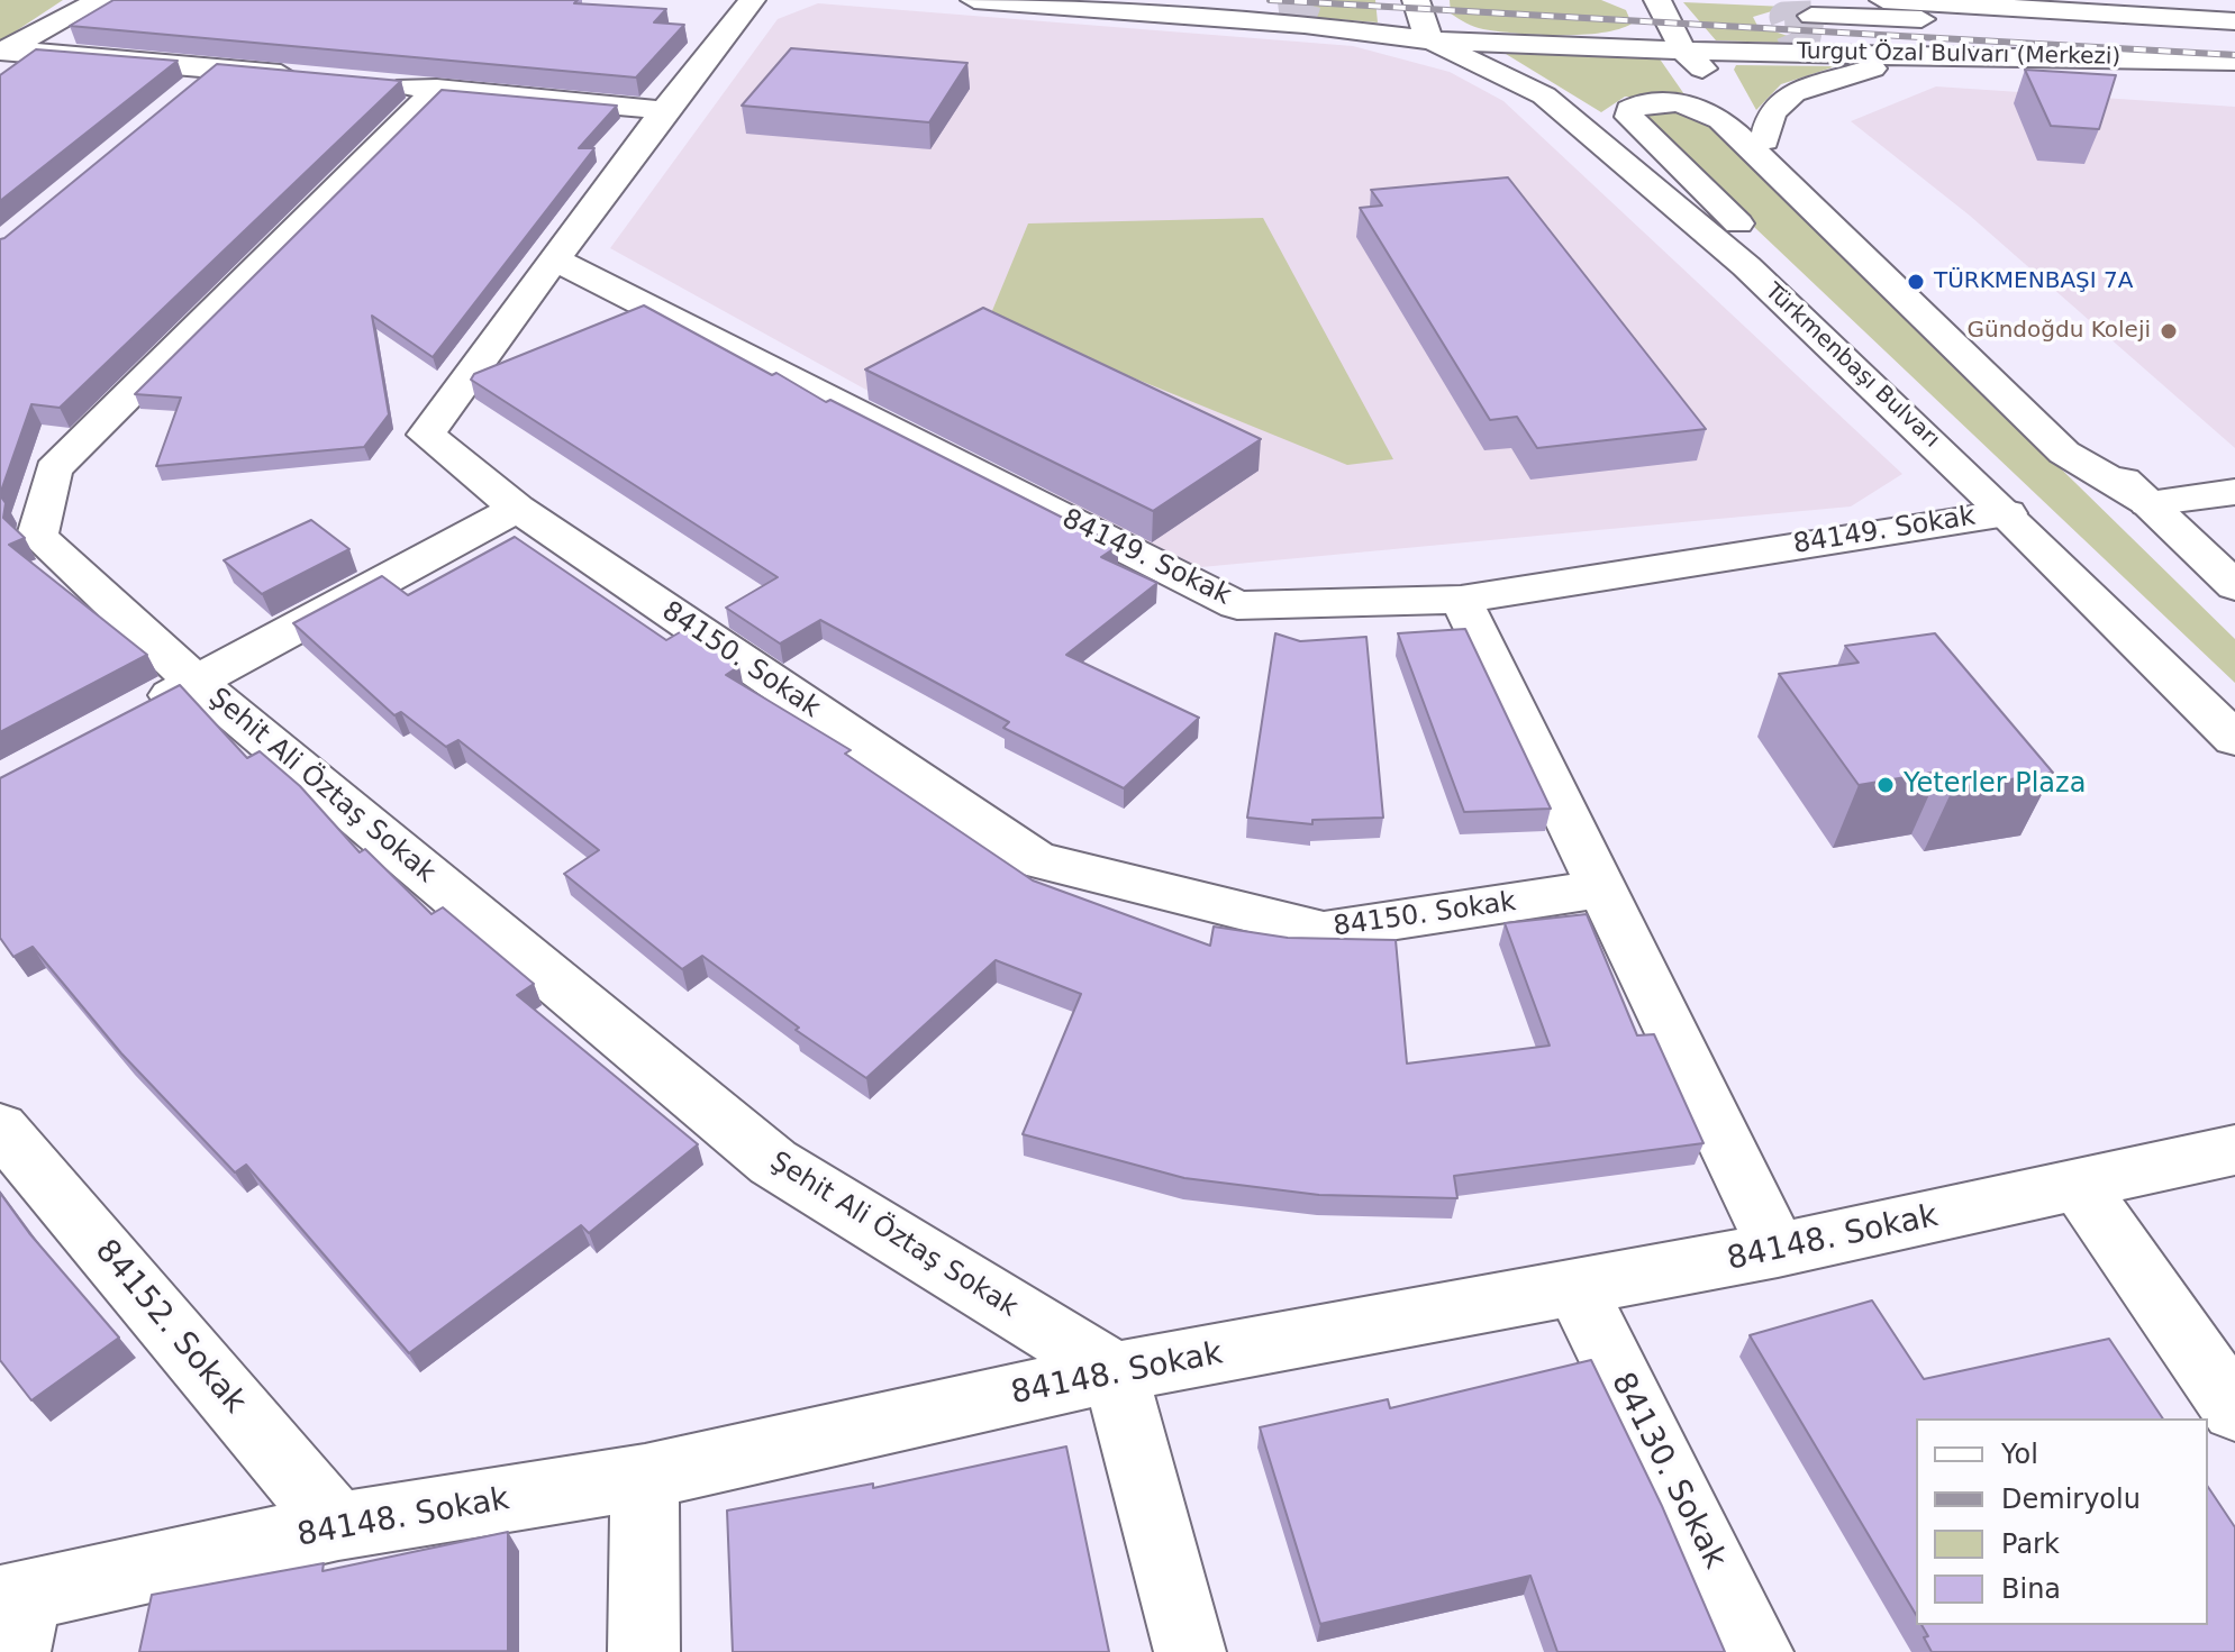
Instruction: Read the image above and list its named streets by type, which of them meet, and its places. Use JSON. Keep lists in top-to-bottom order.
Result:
{
  "streets": {
    "street": [
      "Turgut Özal Bulvarı (Merkezi)",
      "Türkmenbaşı Bulvarı",
      "84149. Sokak",
      "84150. Sokak",
      "Şehit Ali Öztaş Sokak",
      "84148. Sokak",
      "84152. Sokak",
      "84130. Sokak"
    ]
  },
  "crossings": [
    ["Turgut Özal Bulvarı (Merkezi)", "Türkmenbaşı Bulvarı"],
    ["Türkmenbaşı Bulvarı", "84149. Sokak"],
    ["84149. Sokak", "84150. Sokak"],
    ["Şehit Ali Öztaş Sokak", "84148. Sokak"],
    ["84148. Sokak", "84152. Sokak"],
    ["84148. Sokak", "84130. Sokak"]
  ],
  "places": ["TÜRKMENBAŞI 7A", "Gündoğdu Koleji", "Yeterler Plaza"],
  "legend": [
    "Yol",
    "Demiryolu",
    "Park",
    "Bina"
  ]
}
